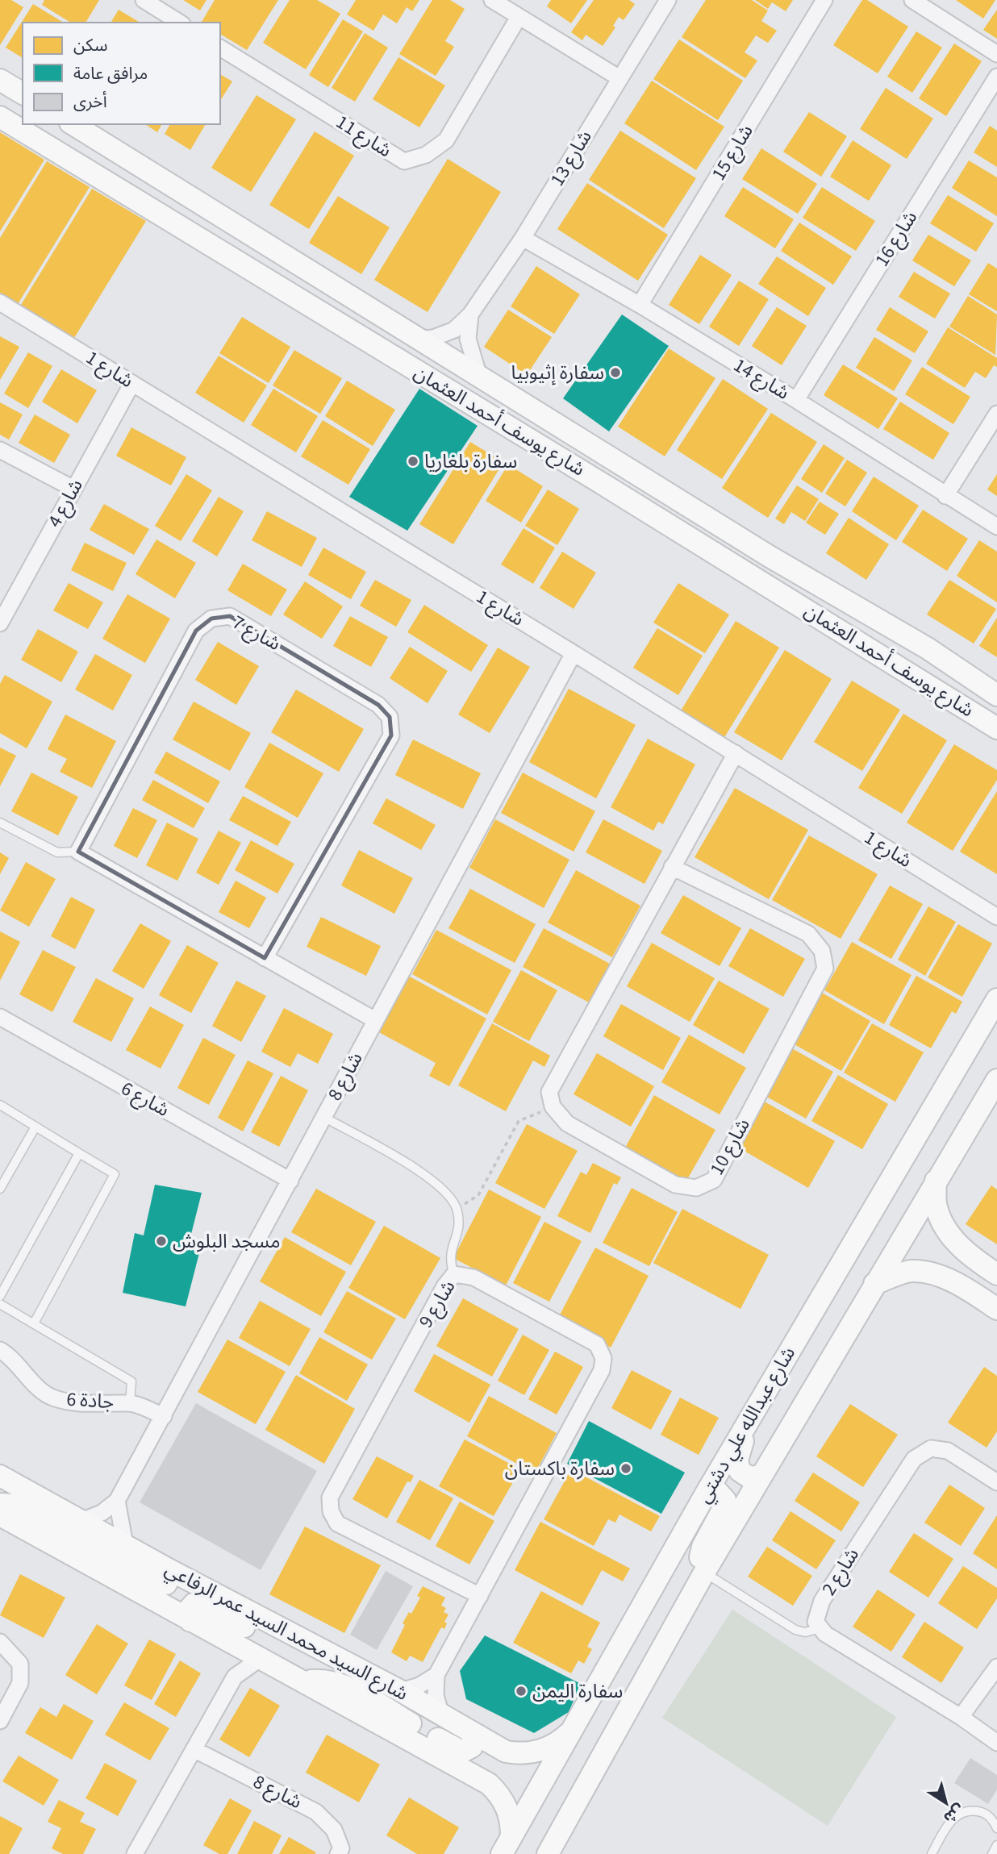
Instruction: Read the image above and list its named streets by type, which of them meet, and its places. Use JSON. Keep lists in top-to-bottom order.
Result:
{
  "streets": {
    "street": [
      "شارع 11",
      "شارع 15",
      "شارع 13",
      "شارع 16",
      "شارع 1",
      "شارع 14",
      "شارع يوسف أحمد العثمان",
      "شارع 4",
      "شارع 7",
      "شارع 8",
      "شارع 6",
      "شارع 10",
      "شارع 9",
      "جادة 6",
      "شارع عبدالله علي دشتي",
      "شارع 2",
      "شارع السيد محمد السيد عمر الرفاعي"
    ]
  },
  "crossings": [
    ["شارع 15", "شارع 14"],
    ["شارع 13", "شارع 14"],
    ["شارع 13", "شارع يوسف أحمد العثمان"],
    ["شارع 16", "شارع 14"],
    ["شارع 1", "شارع 4"],
    ["شارع 1", "شارع 8"],
    ["شارع 8", "شارع 6"],
    ["شارع 8", "جادة 6"],
    ["شارع 8", "شارع السيد محمد السيد عمر الرفاعي"],
    ["شارع عبدالله علي دشتي", "شارع السيد محمد السيد عمر الرفاعي"]
  ],
  "places": [
    "سفارة إثيوبيا",
    "سفارة بلغاريا",
    "مسجد البلوش",
    "سفارة باكستان",
    "سفارة اليمن"
  ],
  "legend": ["سكن", "مرافق عامة", "أخرى"],
  "north": "bottom right"
}
